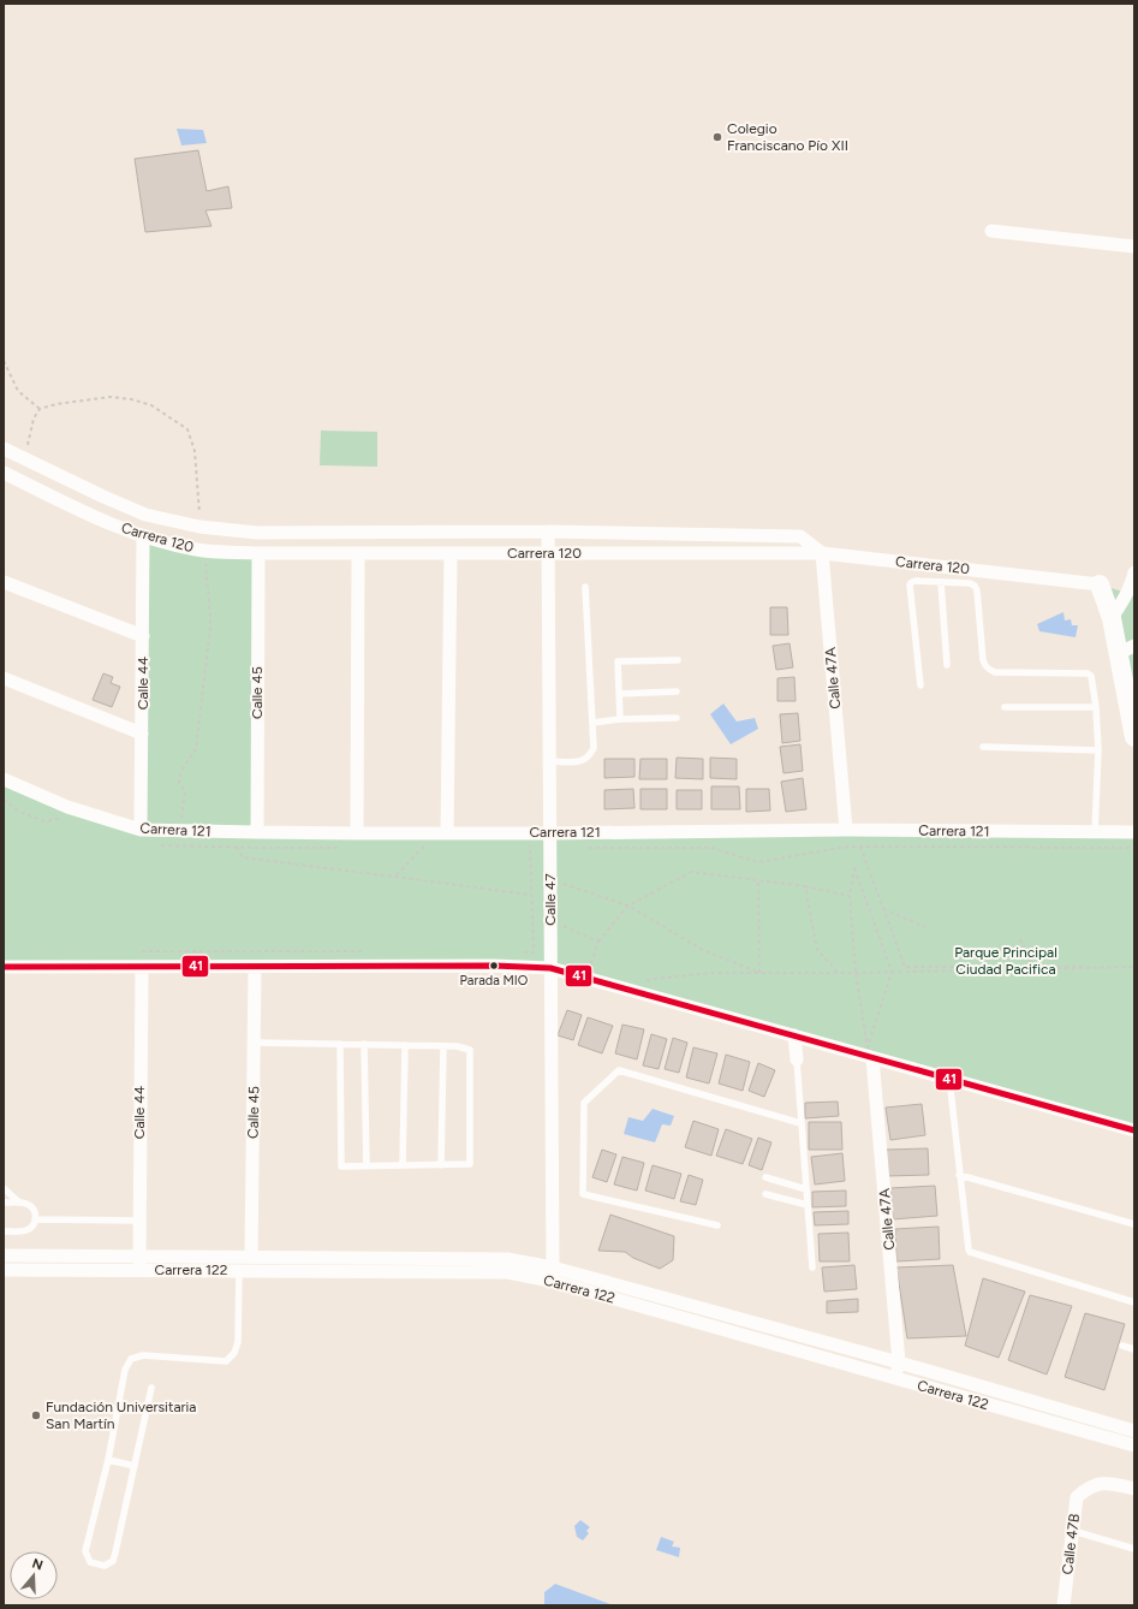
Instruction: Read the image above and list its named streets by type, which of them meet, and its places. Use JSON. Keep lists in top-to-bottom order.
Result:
{
  "streets": {
    "street": [
      "Carrera 120",
      "Calle 47A",
      "Calle 44",
      "Calle 45",
      "Carrera 121",
      "Calle 47",
      "Carrera 122",
      "Calle 47B"
    ]
  },
  "crossings": [
    ["Carrera 120", "Calle 47A"],
    ["Carrera 120", "Calle 44"],
    ["Carrera 120", "Calle 45"],
    ["Carrera 120", "Calle 47"],
    ["Calle 47A", "Carrera 121"],
    ["Calle 47A", "Carrera 122"],
    ["Calle 44", "Carrera 121"],
    ["Calle 44", "Carrera 122"],
    ["Calle 45", "Carrera 121"],
    ["Calle 45", "Carrera 122"],
    ["Carrera 121", "Calle 47"],
    ["Calle 47", "Carrera 122"]
  ],
  "parks": ["Parque Principal Ciudad Pacifica"],
  "places": ["Colegio Franciscano Pío XII", "Parada MIO", "Fundación Universitaria San Martín"],
  "lines": ["transit line 41"],
  "north": "top"
}
